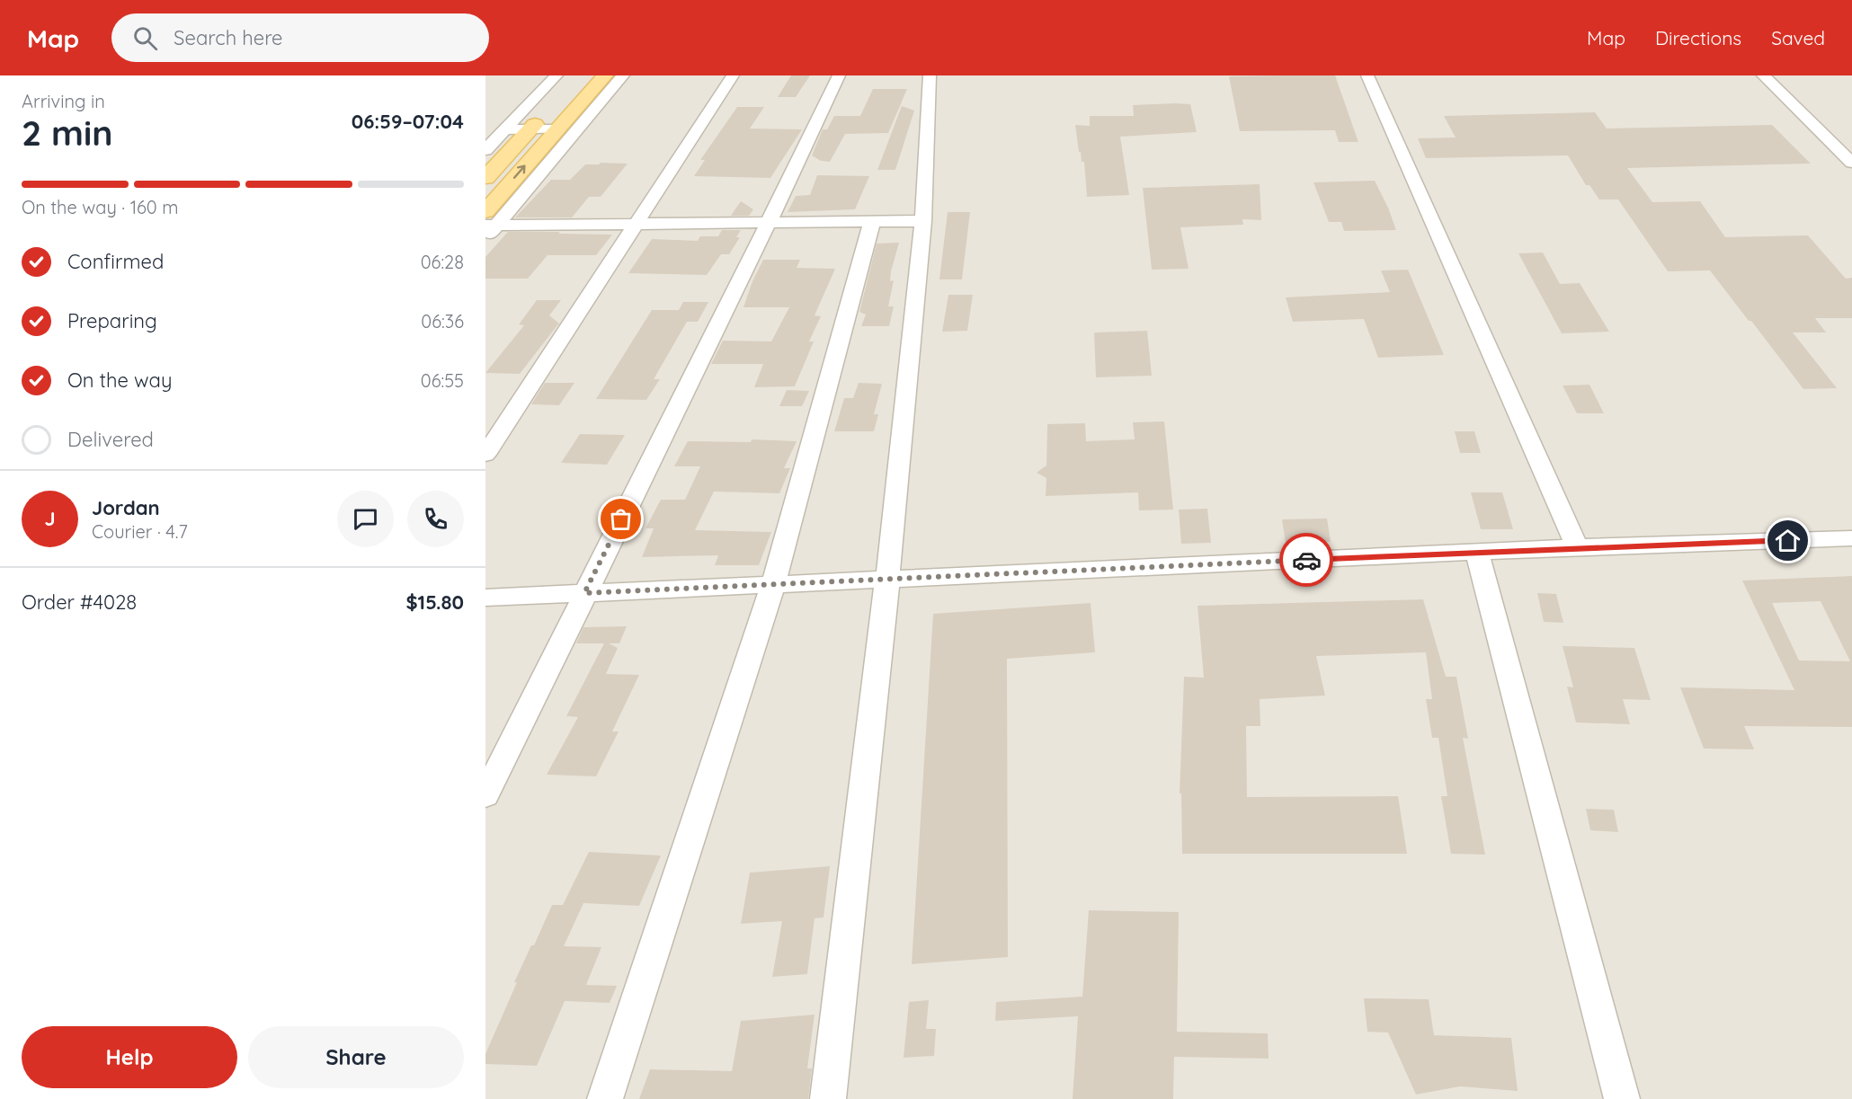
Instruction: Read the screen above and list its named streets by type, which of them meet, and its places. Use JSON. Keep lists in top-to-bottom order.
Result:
{
  "page": {
    "header": "Map",
    "search": "Search here",
    "nav": ["Map", "Directions", "Saved"],
    "heading": ["2 min", "Arriving in", "06:59–07:04"],
    "panel": [
      "Jordan",
      "Courier · 4.7",
      "Order #4028",
      "$15.80"
    ],
    "bar": "On the way · 160 m",
    "list": [
      ["Confirmed", "06:28"],
      ["Preparing", "06:36"],
      ["On the way", "06:55"],
      "Delivered"
    ],
    "round": "J",
    "buttons": ["Help", "Share"]
  }
}
